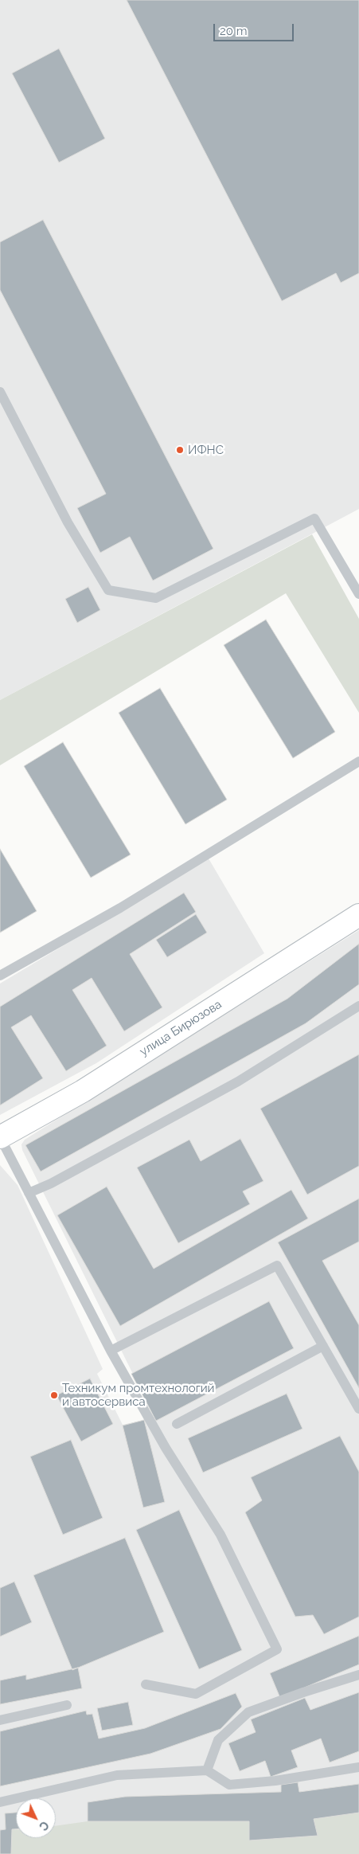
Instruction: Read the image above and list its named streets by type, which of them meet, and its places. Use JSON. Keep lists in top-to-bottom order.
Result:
{
  "streets": {
    "main road": ["улица Бирюзова"]
  },
  "places": ["ИФНС", "Техникум промтехнологий и автосервиса"],
  "scale_bar": "20 m",
  "north": "bottom right"
}
